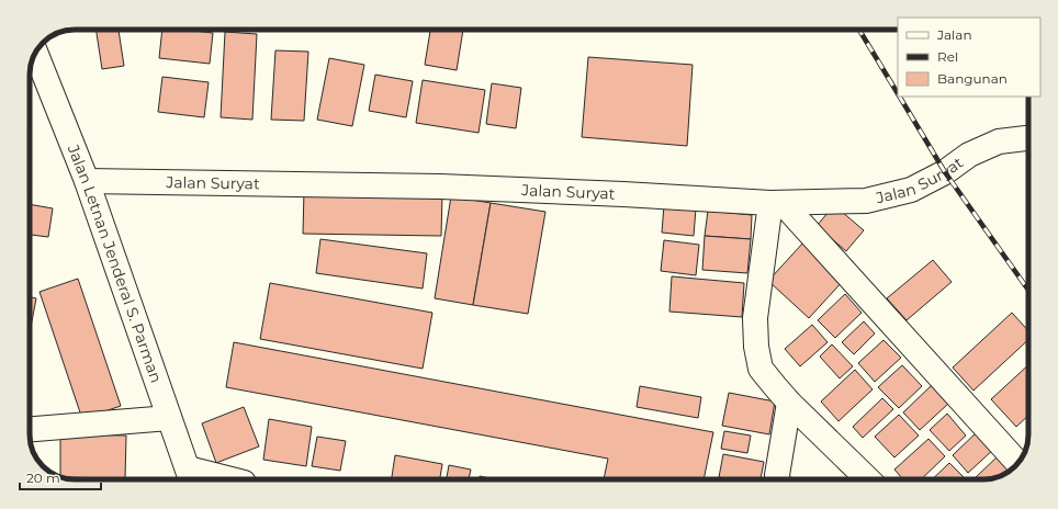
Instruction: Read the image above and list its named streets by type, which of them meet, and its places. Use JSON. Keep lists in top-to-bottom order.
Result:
{
  "streets": {
    "main road": ["Jalan Suryat", "Jalan Letnan Jenderal S. Parman"]
  },
  "crossings": [
    ["Jalan Suryat", "Jalan Letnan Jenderal S. Parman"]
  ],
  "legend": ["Jalan", "Rel", "Bangunan"],
  "scale_bar": "20 m"
}
